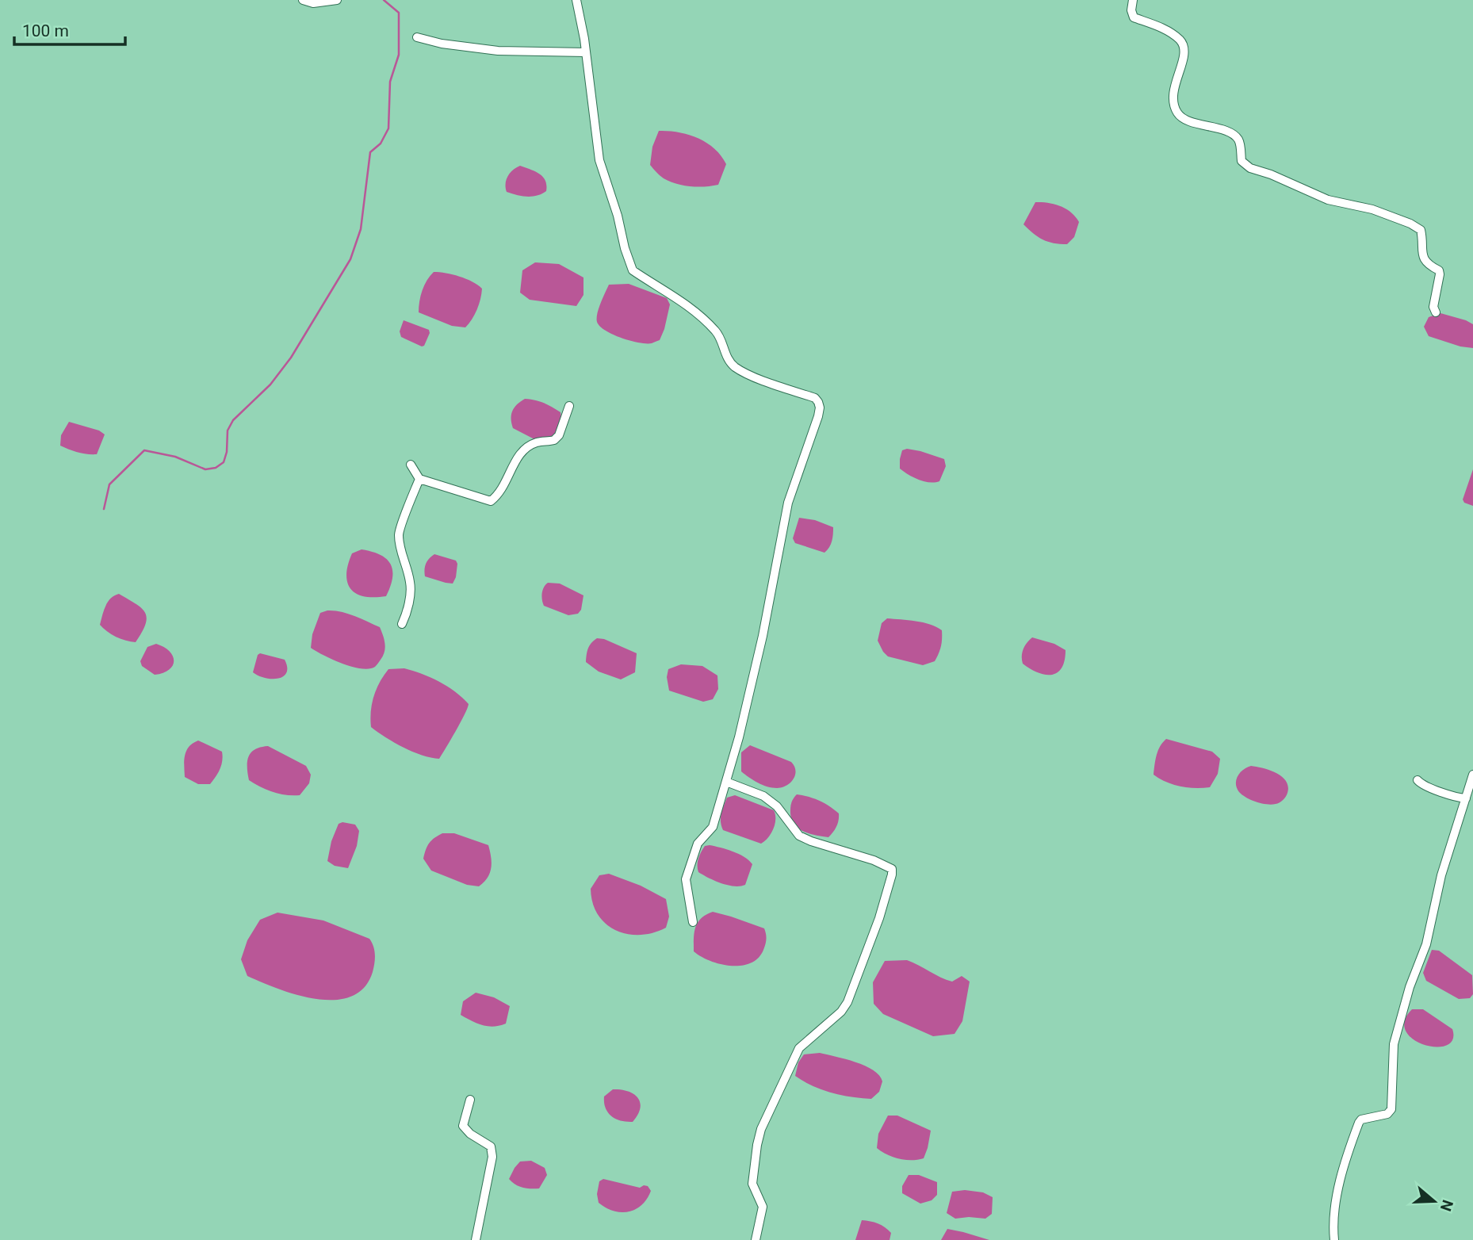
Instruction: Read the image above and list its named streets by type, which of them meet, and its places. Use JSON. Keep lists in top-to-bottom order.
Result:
{
  "scale_bar": "100 m",
  "north": "right"
}
